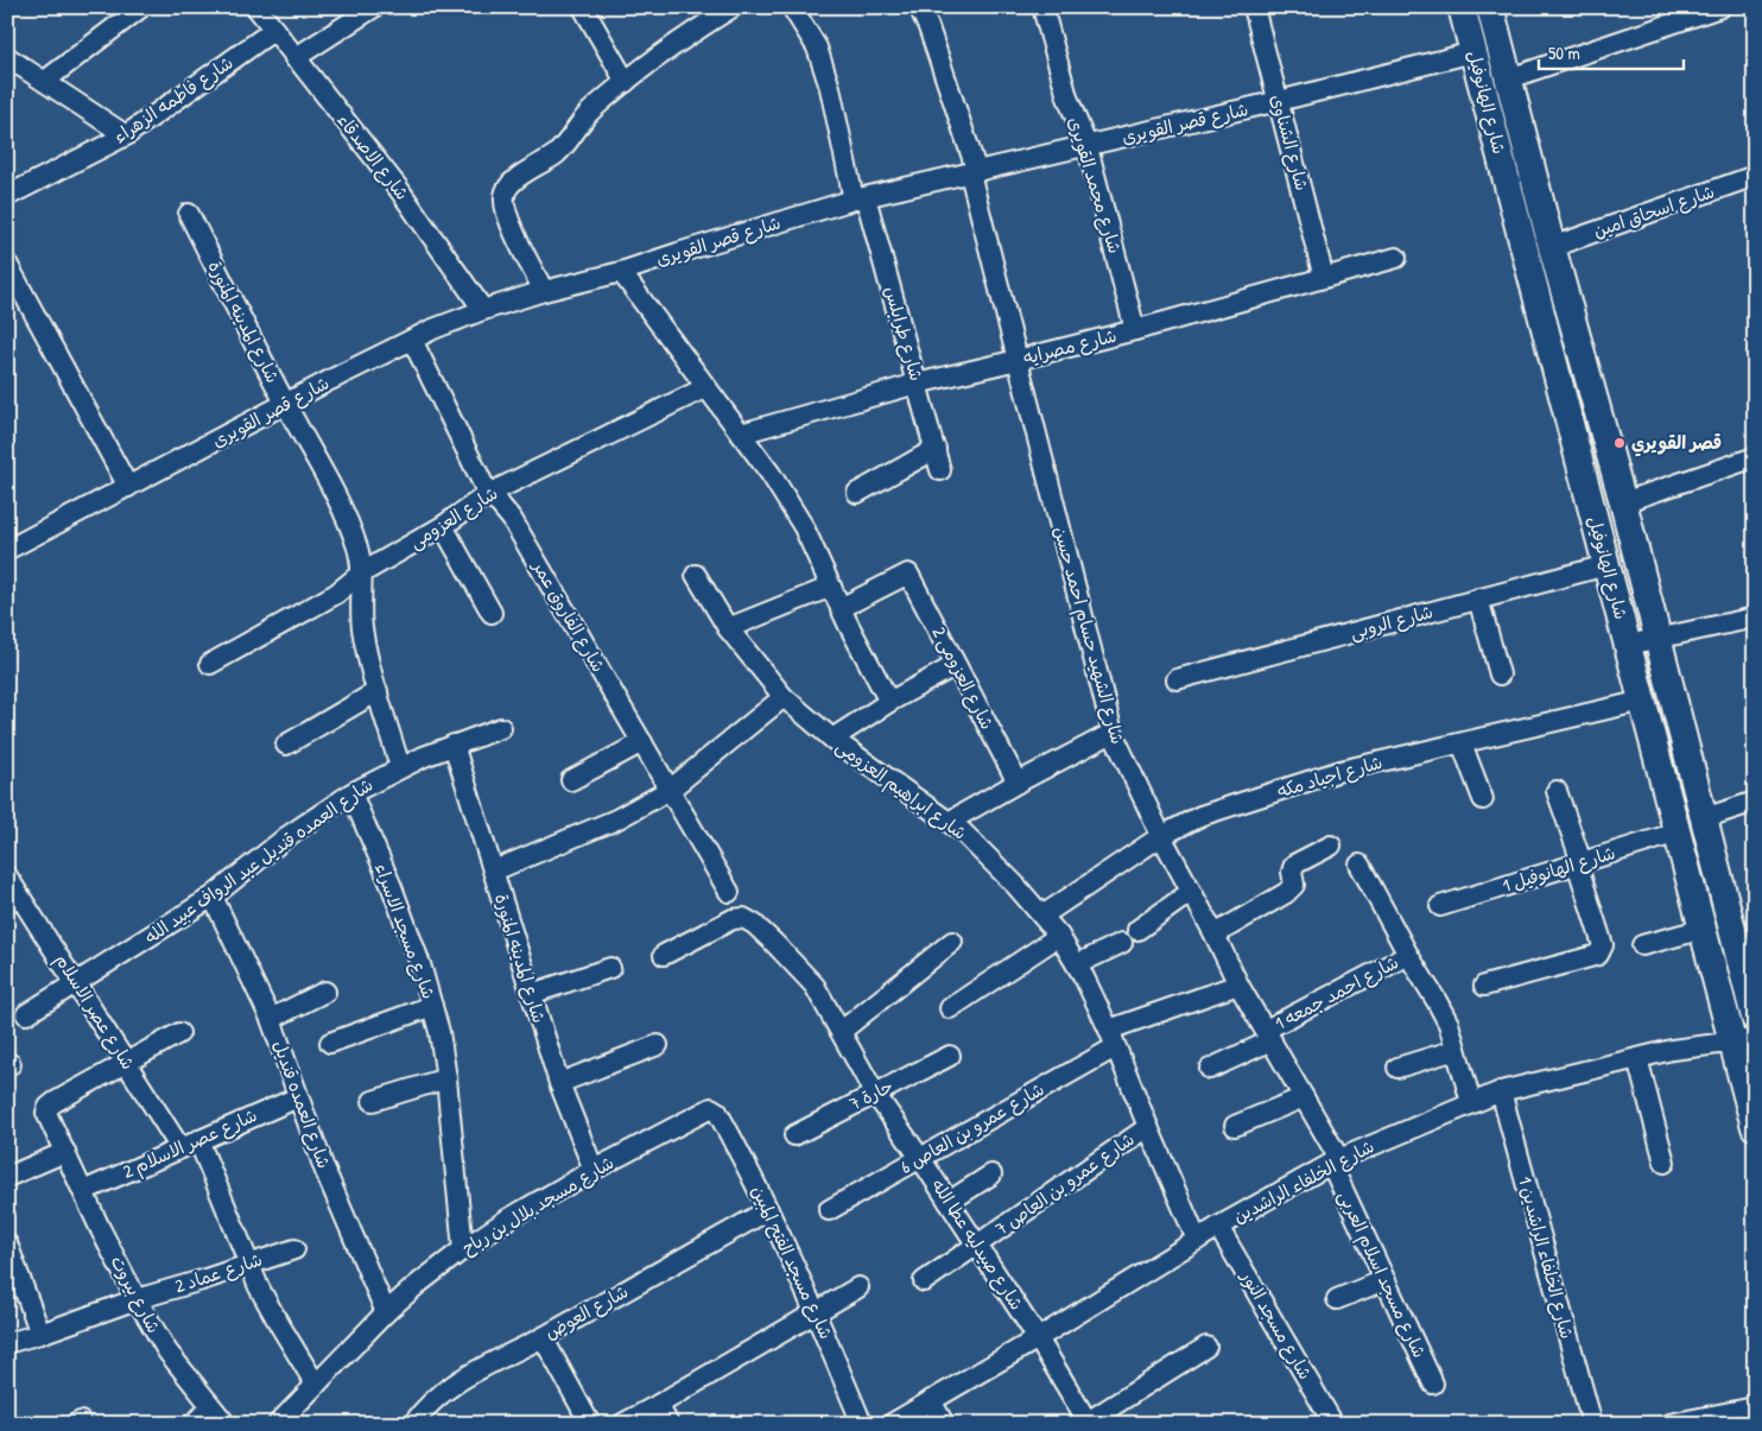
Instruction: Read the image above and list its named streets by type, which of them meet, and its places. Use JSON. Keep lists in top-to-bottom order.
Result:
{
  "streets": {
    "street": [
      "شارع فاطمه الزهراء",
      "شارع الهانوفيل",
      "شارع قصر القويرى",
      "شارع الشناوى",
      "شارع الاصدقاء",
      "شارع محمد القويرى",
      "شارع اسحاق امين",
      "شارع المدينه المنورة",
      "شارع طرابلس",
      "شارع مصرايه",
      "شارع العزومى",
      "شارع الفاروق عمر",
      "شارع الروبى",
      "شارع الشهيد حسام احمد حسن",
      "شارع العزومى 2",
      "شارع اجياد مكه",
      "شارع ابراهيم العزومى",
      "شارع العمده قنديل عبد الرواف عبيد الله",
      "شارع الهانوفيل 1",
      "شارع مسجد الاسراء",
      "شارع احمد جمعه 1",
      "شارع عصر الاسلام",
      "حارة 7",
      "شارع العمده قنديل",
      "شارع عمرو بن العاص 6",
      "شارع عصر الاسلام 2",
      "شارع الخلفاء الراشدين",
      "شارع عمرو بن العاص 7",
      "شارع مسجد بلال بن رباح",
      "شارع صيدليه عطا الله",
      "شارع الخلفاء الراشدين 1",
      "شارع مسجد الفتح المبين",
      "شارع عماد 2",
      "شارع مسجد اسلام العربى",
      "شارع بيروت",
      "شارع العوض",
      "شارع مسجد النور"
    ]
  },
  "crossings": [
    ["شارع فاطمه الزهراء", "شارع الاصدقاء"],
    ["شارع الهانوفيل", "شارع قصر القويرى"],
    ["شارع الهانوفيل", "شارع اسحاق امين"],
    ["شارع الهانوفيل", "شارع الروبى"],
    ["شارع الهانوفيل", "شارع اجياد مكه"],
    ["شارع الهانوفيل", "شارع الهانوفيل 1"],
    ["شارع الهانوفيل", "شارع الخلفاء الراشدين"],
    ["شارع قصر القويرى", "شارع الشناوى"],
    ["شارع قصر القويرى", "شارع الاصدقاء"],
    ["شارع قصر القويرى", "شارع محمد القويرى"],
    ["شارع قصر القويرى", "شارع المدينه المنورة"],
    ["شارع قصر القويرى", "شارع طرابلس"],
    ["شارع قصر القويرى", "شارع الفاروق عمر"],
    ["شارع قصر القويرى", "شارع الشهيد حسام احمد حسن"],
    ["شارع الشناوى", "شارع مصرايه"],
    ["شارع محمد القويرى", "شارع مصرايه"],
    ["شارع المدينه المنورة", "شارع العزومى"],
    ["شارع المدينه المنورة", "شارع العمده قنديل عبد الرواف عبيد الله"],
    ["شارع المدينه المنورة", "شارع مسجد بلال بن رباح"],
    ["شارع طرابلس", "شارع مصرايه"],
    ["شارع مصرايه", "شارع الشهيد حسام احمد حسن"],
    ["شارع العزومى", "شارع الفاروق عمر"],
    ["شارع الشهيد حسام احمد حسن", "شارع اجياد مكه"],
    ["شارع الشهيد حسام احمد حسن", "شارع احمد جمعه 1"],
    ["شارع الشهيد حسام احمد حسن", "شارع عمرو بن العاص 6"],
    ["شارع الشهيد حسام احمد حسن", "شارع الخلفاء الراشدين"],
    ["شارع الشهيد حسام احمد حسن", "شارع مسجد اسلام العربى"],
    ["شارع اجياد مكه", "شارع ابراهيم العزومى"],
    ["شارع ابراهيم العزومى", "شارع عمرو بن العاص 6"],
    ["شارع ابراهيم العزومى", "شارع الخلفاء الراشدين"],
    ["شارع ابراهيم العزومى", "شارع عمرو بن العاص 7"],
    ["شارع العمده قنديل عبد الرواف عبيد الله", "شارع مسجد الاسراء"],
    ["شارع العمده قنديل عبد الرواف عبيد الله", "شارع عصر الاسلام"],
    ["شارع العمده قنديل عبد الرواف عبيد الله", "شارع العمده قنديل"],
    ["شارع مسجد الاسراء", "شارع مسجد بلال بن رباح"],
    ["شارع عصر الاسلام", "شارع عصر الاسلام 2"],
    ["شارع عصر الاسلام", "شارع مسجد بلال بن رباح"],
    ["شارع عصر الاسلام", "شارع عماد 2"],
    ["شارع عصر الاسلام", "شارع بيروت"],
    ["حارة 7", "شارع صيدليه عطا الله"],
    ["شارع العمده قنديل", "شارع عصر الاسلام 2"],
    ["شارع العمده قنديل", "شارع مسجد بلال بن رباح"],
    ["شارع عمرو بن العاص 6", "شارع صيدليه عطا الله"],
    ["شارع عصر الاسلام 2", "شارع بيروت"],
    ["شارع الخلفاء الراشدين", "شارع صيدليه عطا الله"],
    ["شارع الخلفاء الراشدين", "شارع الخلفاء الراشدين 1"],
    ["شارع الخلفاء الراشدين", "شارع مسجد اسلام العربى"],
    ["شارع الخلفاء الراشدين", "شارع مسجد النور"],
    ["شارع عمرو بن العاص 7", "شارع صيدليه عطا الله"],
    ["شارع مسجد بلال بن رباح", "شارع مسجد الفتح المبين"],
    ["شارع مسجد الفتح المبين", "شارع العوض"],
    ["شارع عماد 2", "شارع بيروت"]
  ],
  "places": ["قصر القويري"],
  "scale_bar": "50 m"
}
